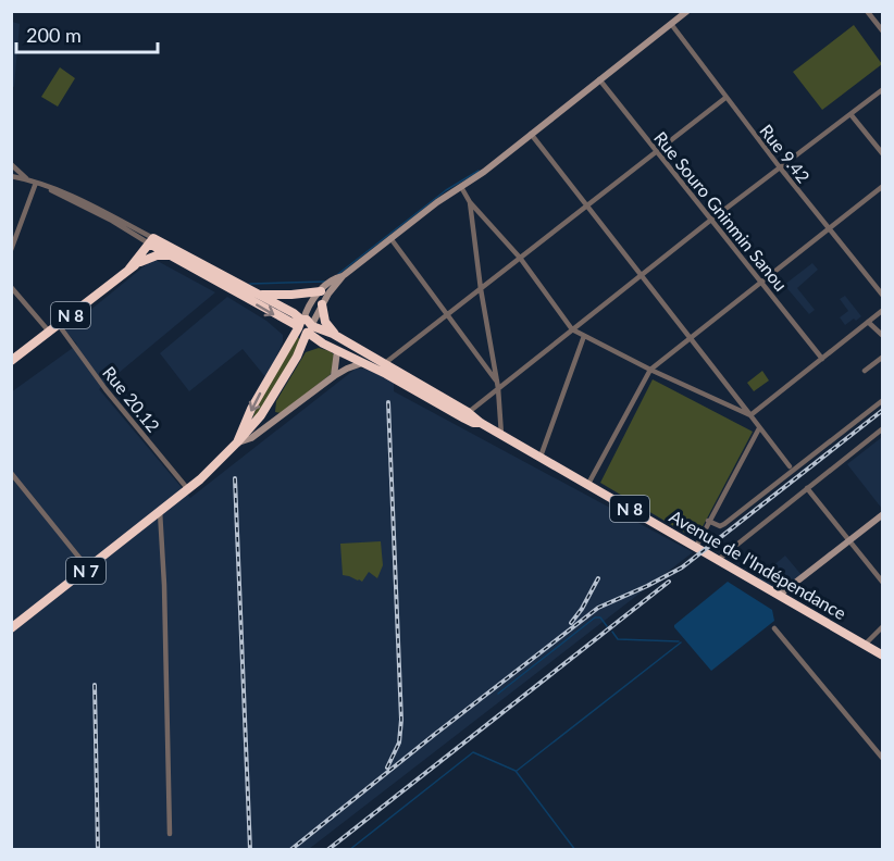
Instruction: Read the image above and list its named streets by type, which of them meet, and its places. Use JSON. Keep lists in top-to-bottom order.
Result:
{
  "streets": {
    "highway": ["N 8", "Avenue de l'Indépendance", "N 7"],
    "street": ["Rue 9.42", "Rue Souro Gninmin Sanou", "Rue 20.12"]
  },
  "crossings": [
    ["N 8", "Rue 20.12"],
    ["N 8", "Avenue de l'Indépendance"],
    ["Rue 20.12", "N 7"],
    ["Avenue de l'Indépendance", "N 7"]
  ],
  "scale_bar": "200 m"
}
